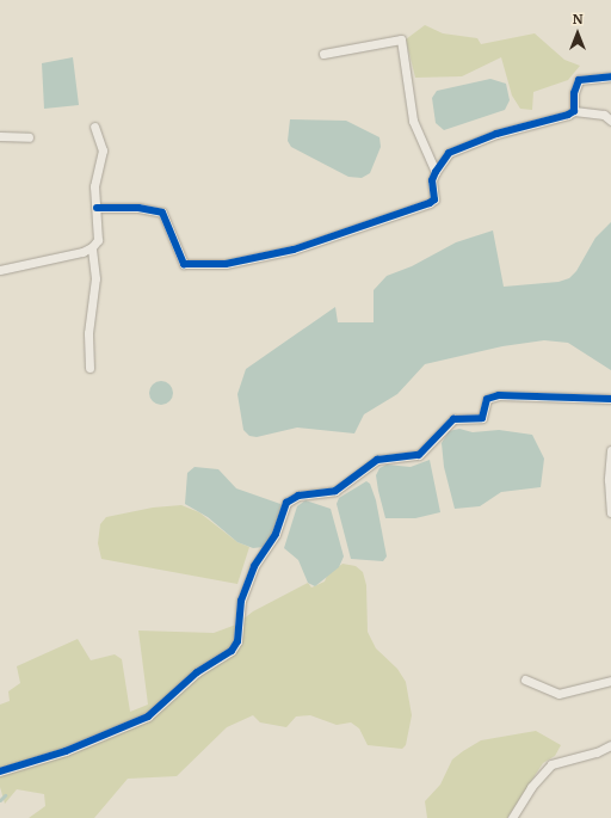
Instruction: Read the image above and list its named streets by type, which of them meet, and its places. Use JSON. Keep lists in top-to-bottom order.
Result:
{
  "north": "top"
}
